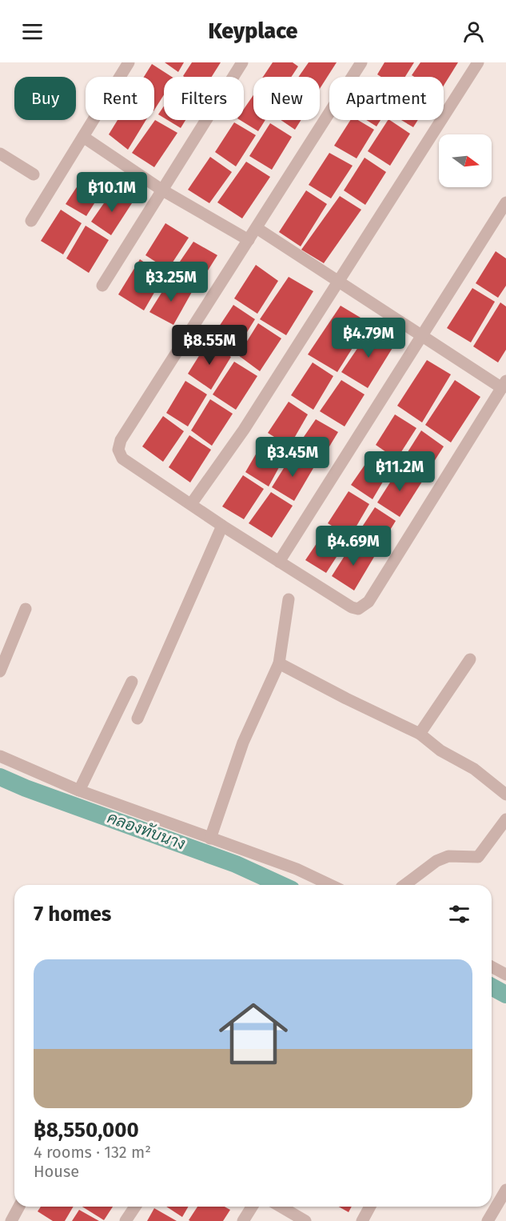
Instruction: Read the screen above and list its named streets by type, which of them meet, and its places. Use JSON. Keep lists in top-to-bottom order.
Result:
{
  "water": ["คลองทับนาง"],
  "north": "right",
  "page": {
    "header": "Keyplace",
    "chip": [
      "Buy",
      "Rent",
      "Filters",
      "New",
      "Apartment"
    ],
    "price": [
      "฿10.1M",
      "฿3.25M",
      "฿4.79M",
      "฿8.55M",
      "฿3.45M",
      "฿11.2M",
      "฿4.69M"
    ],
    "heading": "7 homes",
    "list": [
      {
        "name": "฿8,550,000",
        "note": "4 rooms · 132 m² · House"
      }
    ]
  }
}
